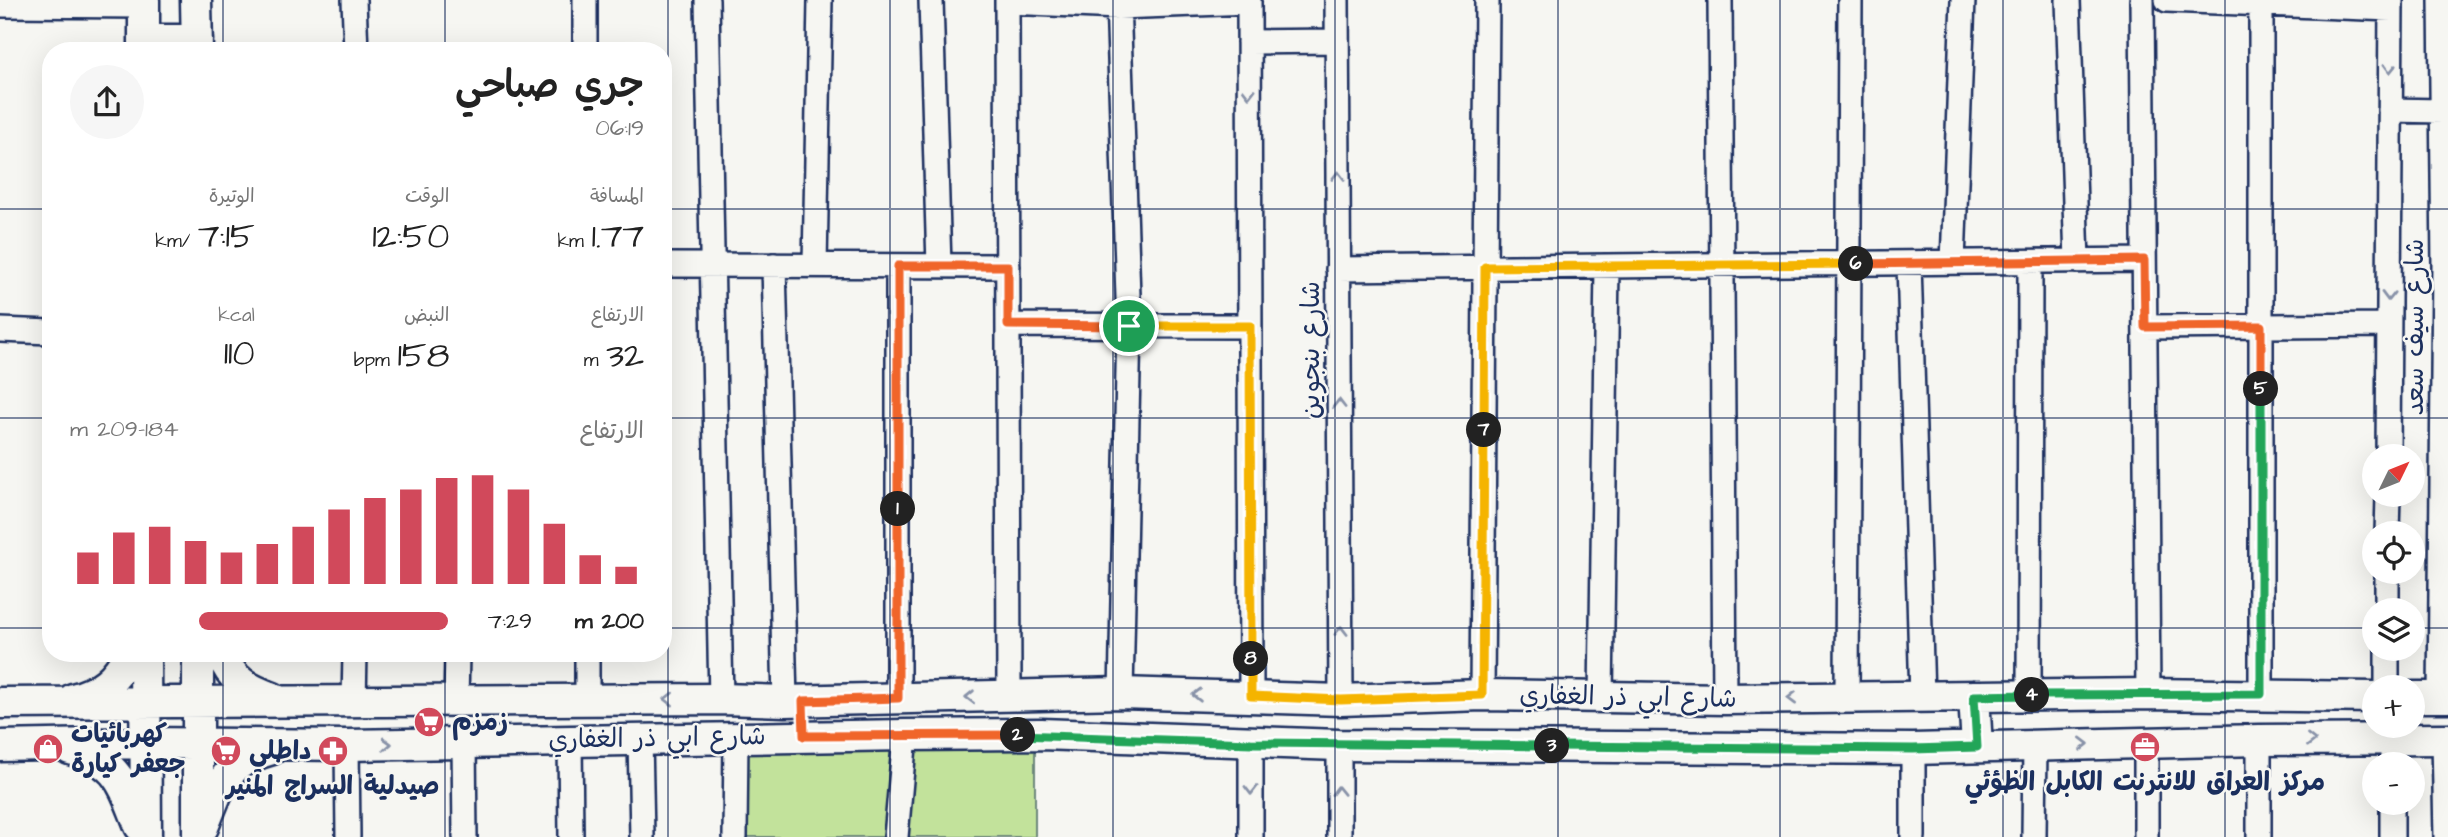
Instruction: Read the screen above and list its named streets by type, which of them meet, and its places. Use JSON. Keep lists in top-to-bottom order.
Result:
{
  "streets": {
    "main road": ["شارع ابي ذر الغفاري"],
    "street": ["شارع سيف سعد", "شارع بنجوين"]
  },
  "crossings": [
    ["شارع بنجوين", "شارع ابي ذر الغفاري"]
  ],
  "places": {
    "supermarket": ["زمزم", "داطلي"],
    "office": ["مركز العراق للانترنت الكابل الظؤئي"],
    "shop": ["كهربائيات جعفر كيارة"],
    "pharmacy": ["صيدلية السراج المنير"]
  },
  "north": "top right",
  "page": {
    "heading": ["جري صباحي", "06:19"],
    "stats": [
      ["المسافة", "1.77 km"],
      ["الوقت", "12:50"],
      ["الوتيرة", "7:15 /km"],
      ["الارتفاع", "32 m"],
      ["النبض", "158 bpm"],
      ["kcal", "110"]
    ],
    "pins": [
      "6",
      "5",
      "7",
      "1",
      "8",
      "4",
      "2",
      "3"
    ],
    "chart": ["الارتفاع", "184–209 m"],
    "map_buttons": ["+", "−"],
    "list": [
      {
        "name": "200 m",
        "note": "7:29"
      }
    ]
  }
}
